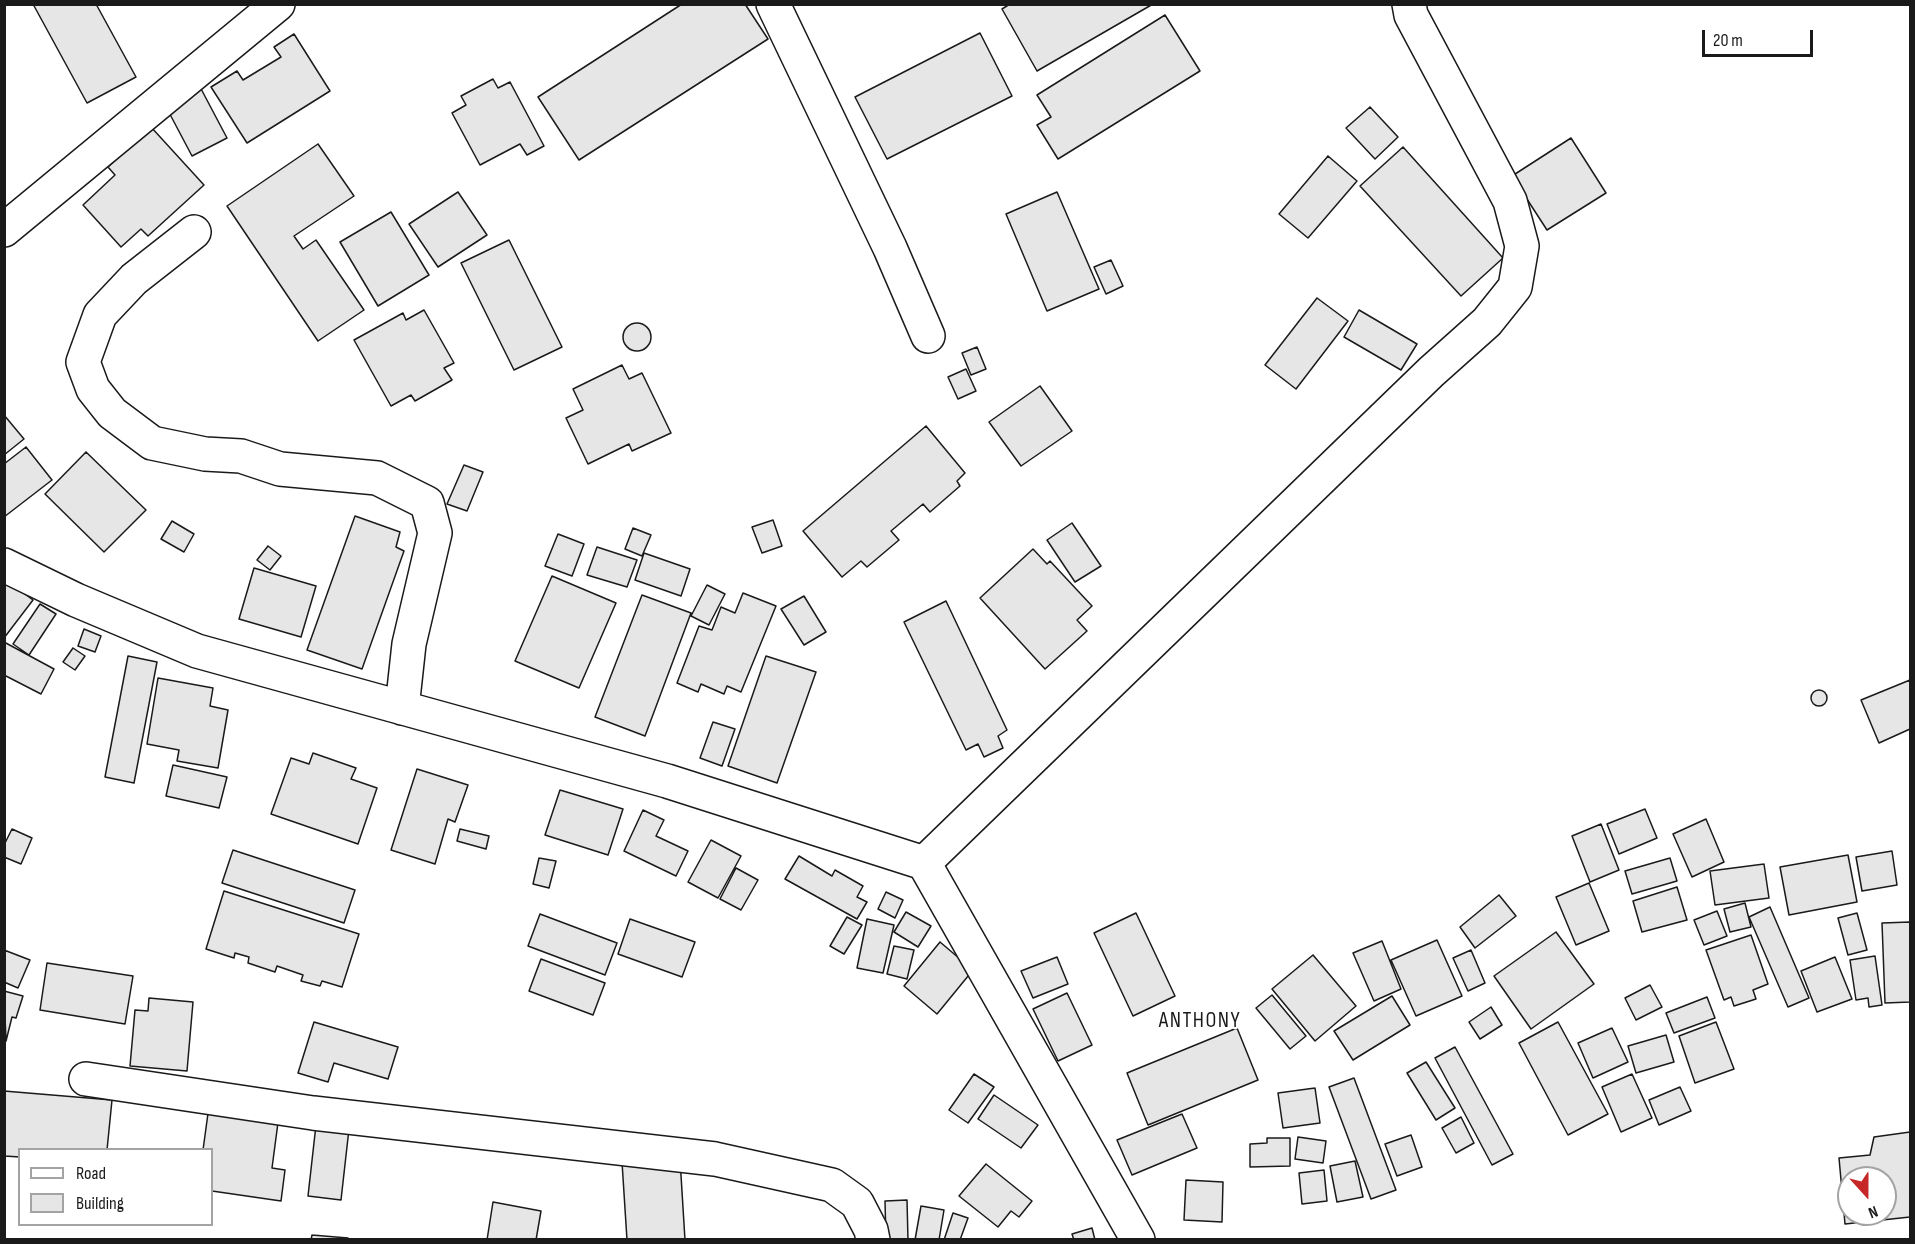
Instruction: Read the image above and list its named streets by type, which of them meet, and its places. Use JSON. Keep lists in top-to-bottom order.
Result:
{
  "districts": ["ANTHONY"],
  "legend": ["Road", "Building"],
  "scale_bar": "20 m",
  "north": "bottom"
}
